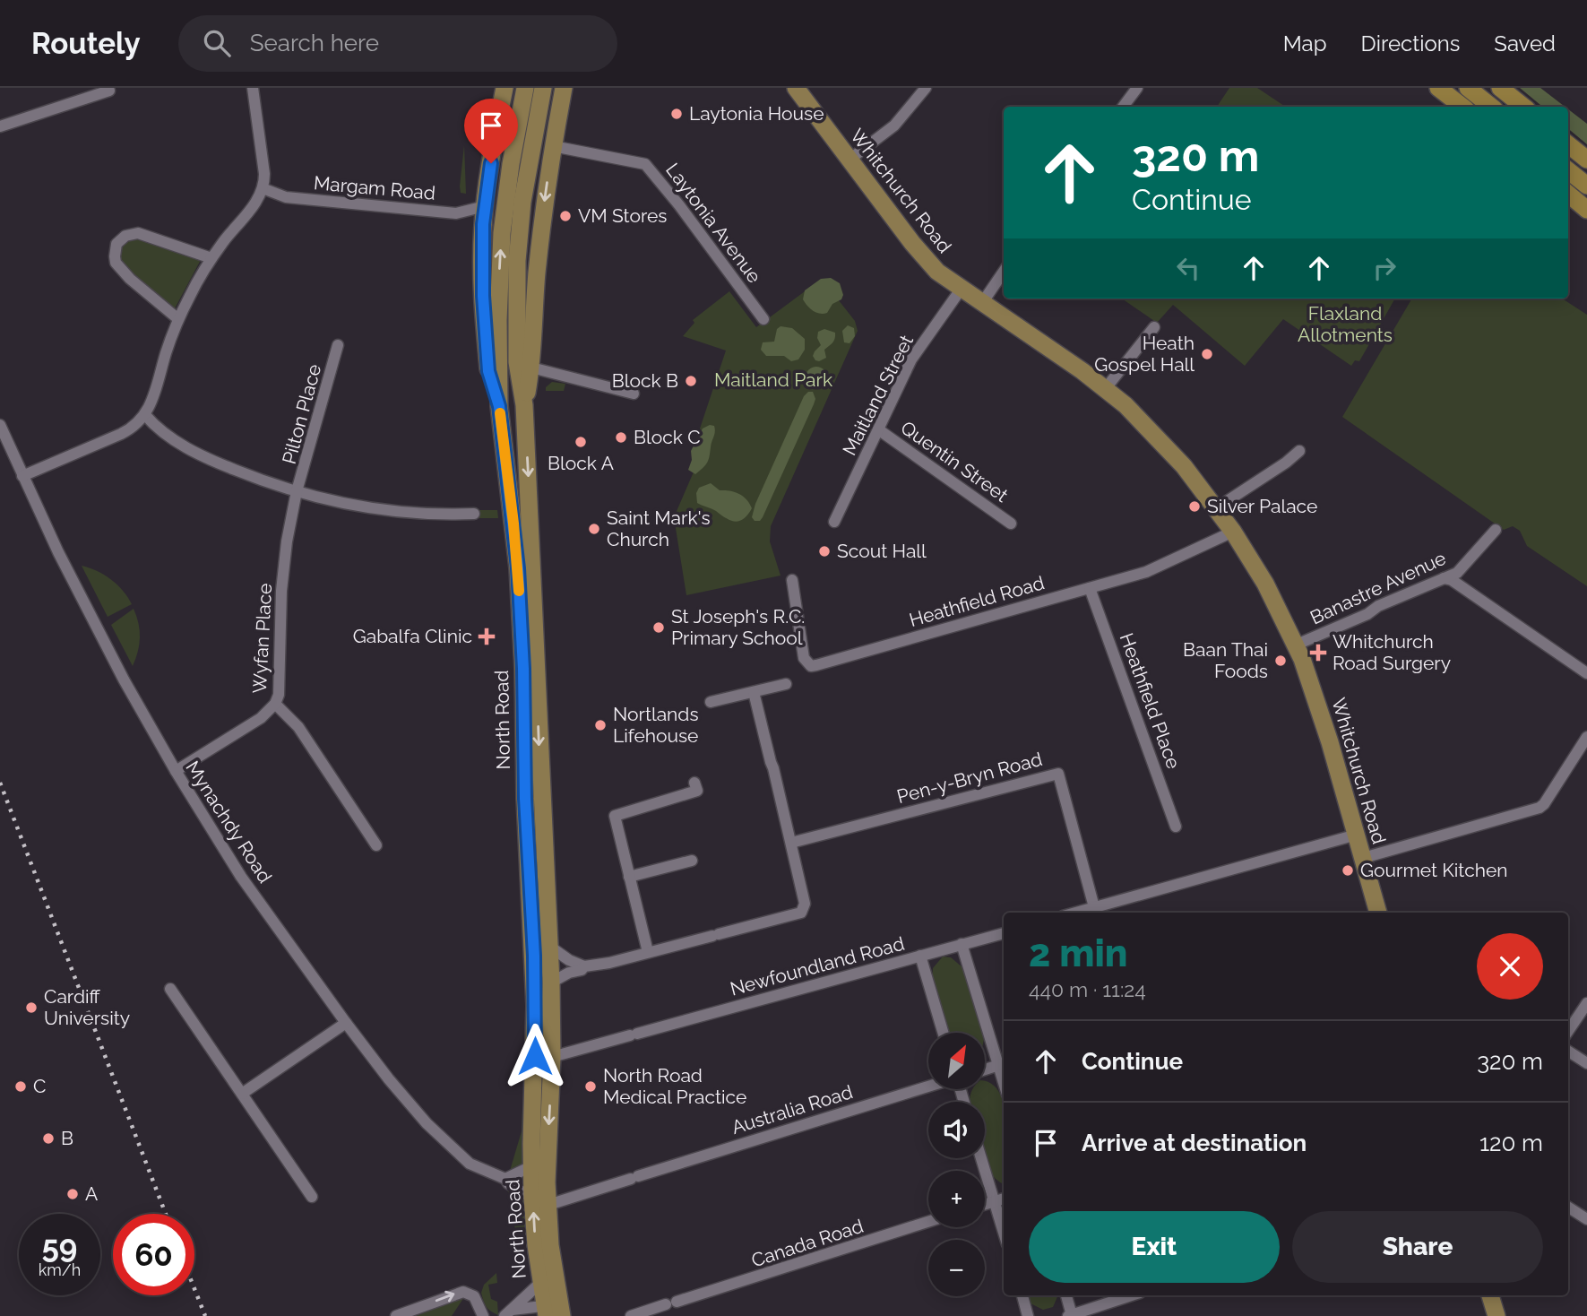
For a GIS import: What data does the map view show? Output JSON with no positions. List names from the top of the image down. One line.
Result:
{"streets":{"main road":["Whitchurch Road","North Road"],"street":["Margam Road","Laytonia Avenue","Maitland Street","Pilton Place","Quentin Street","Banastre Avenue","Heathfield Road","Wyfan Place","Heathfield Place","Pen-y-Bryn Road","Mynachdy Road","Newfoundland Road","Australia Road","Canada Road"]},"crossings":[["Whitchurch Road","Maitland Street"],["Whitchurch Road","Banastre Avenue"],["Whitchurch Road","Heathfield Road"],["Maitland Street","Quentin Street"],["Pilton Place","Wyfan Place"],["Heathfield Road","Heathfield Place"],["Wyfan Place","Mynachdy Road"],["North Road","Mynachdy Road"],["North Road","Newfoundland Road"],["North Road","Australia Road"],["Mynachdy Road","Australia Road"]],"parks":["Flaxland Allotments","Maitland Park"],"places":{"other":["Laytonia House","VM Stores","Heath Gospel Hall","Block B","Block C","Block A","Silver Palace","Saint Mark's Church","Scout Hall","St Joseph's R.C. Primary School","Baan Thai Foods","Nortlands Lifehouse","Gourmet Kitchen","Cardiff University","C","North Road Medical Practice","B","A"],"health":["Gabalfa Clinic","Whitchurch Road Surgery"]},"north":"top right","page":{"header":"Routely","search":"Search here","nav":["Map","Directions","Saved"],"turn":["320 m","Continue"],"heading":["2 min","440 m · 11:24"],"list":[{"name":"Continue","value":"320 m"},{"name":"Arrive at destination","value":"120 m"}],"map_buttons":["+","−"],"buttons":["Exit","Share"],"speed":"59 km/h","limit":"60"}}
